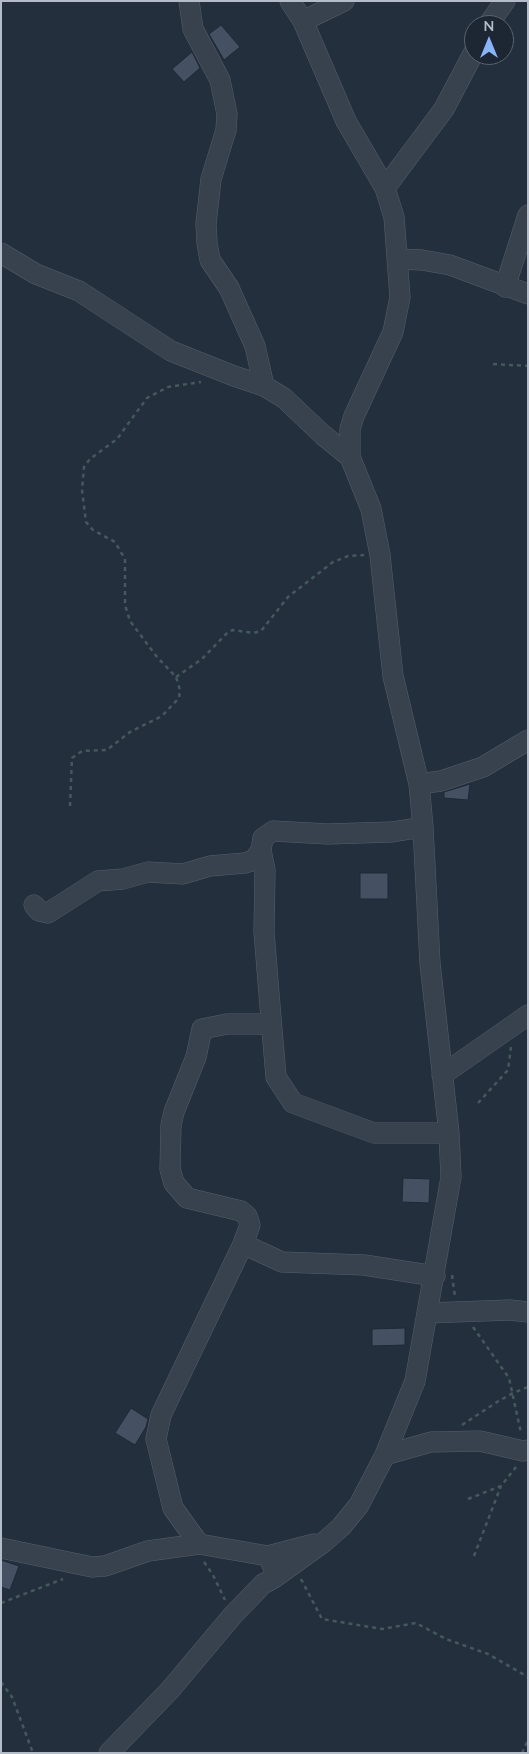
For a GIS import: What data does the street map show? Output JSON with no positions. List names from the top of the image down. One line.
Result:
{"north":"top"}
